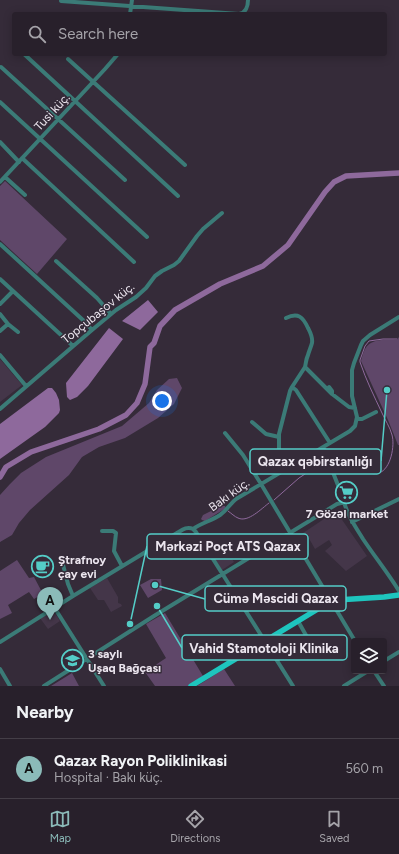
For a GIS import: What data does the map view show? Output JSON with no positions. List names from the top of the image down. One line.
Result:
{"streets":{"street":["Tusi küç.","Topçubaşov küç.","Bakı küç."]},"places":{"other":["Qazax qəbirstanlığı","Cümə Məscidi Qazax","Vahid Stamotoloji Klinika","Mərkəzi Poçt ATS Qazax"],"supermarket":["7 Gözəl market"],"cafe":["Ştrafnoy çay evi"],"school or university":["3 saylı Uşaq Bağçası"]},"page":{"search":"Search here","pins":"A","heading":"Nearby","list":[{"mark":"A","name":"Qazax Rayon Poliklinikasi","note":"Hospital · Bakı küç.","value":"560 m"}],"nav":["Map","Directions","Saved"]}}
